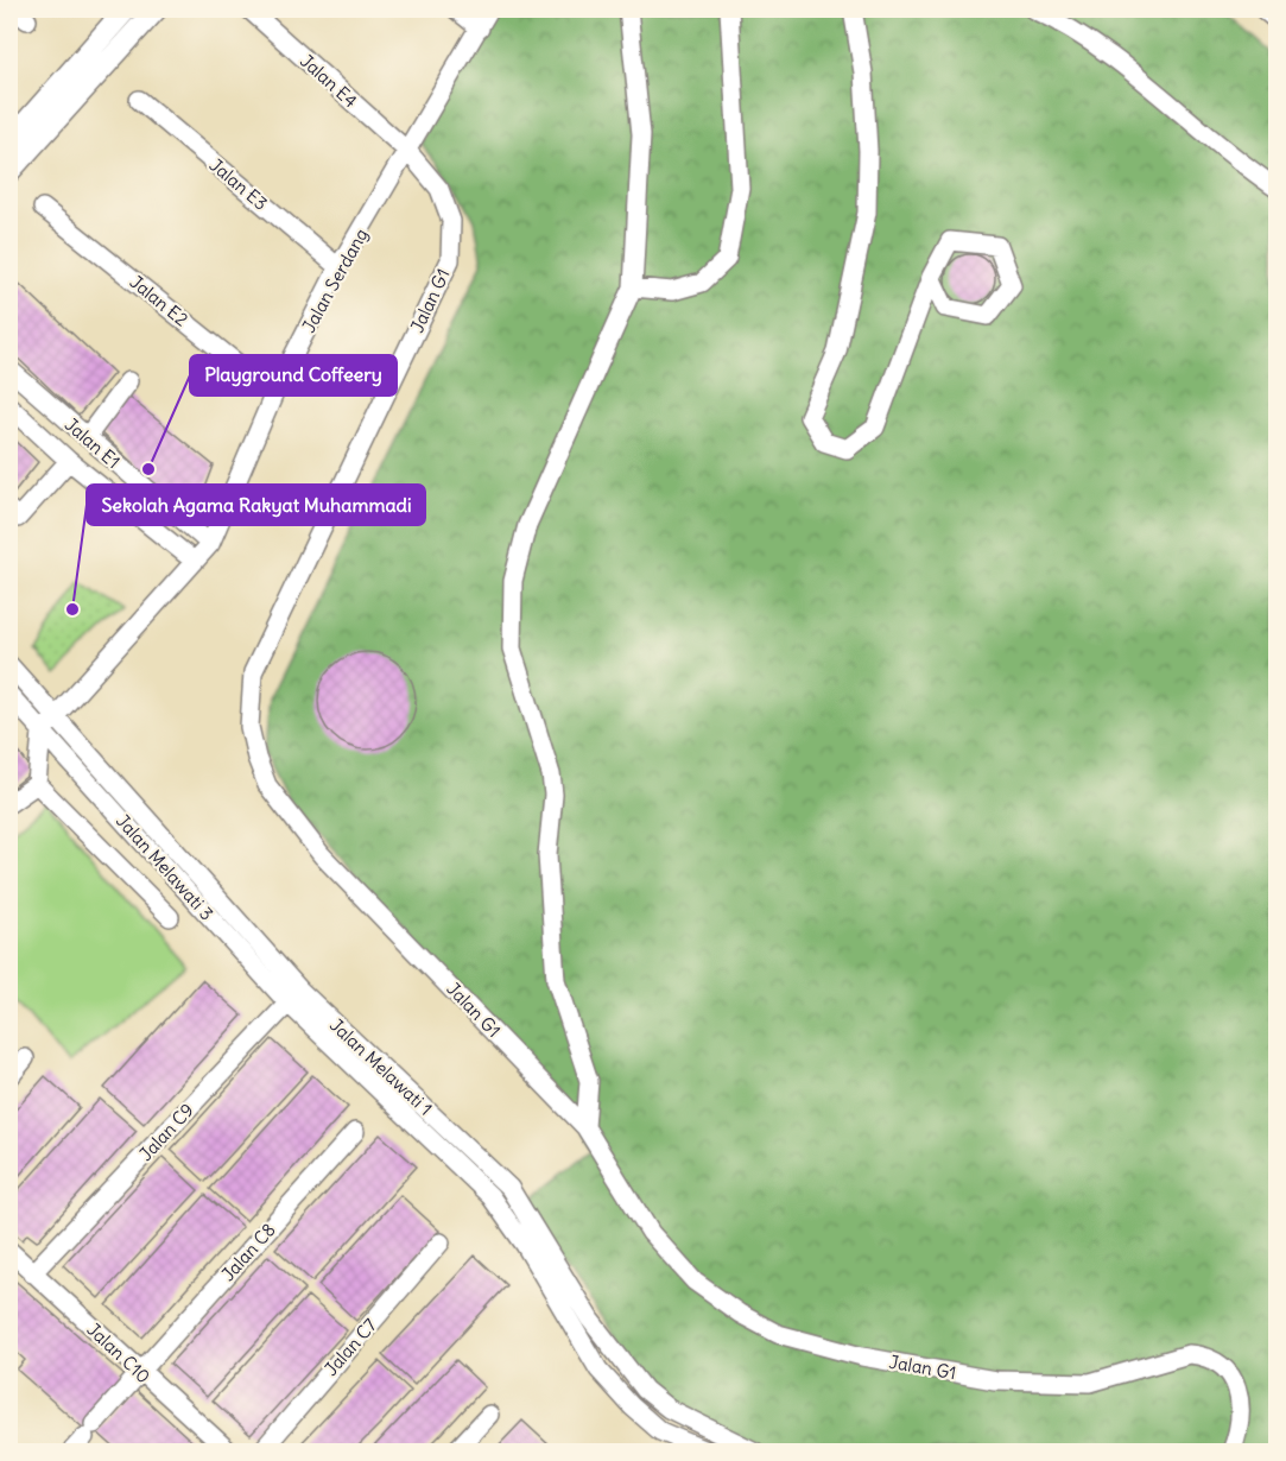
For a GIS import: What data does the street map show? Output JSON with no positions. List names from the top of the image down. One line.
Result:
{"streets":{"street":["Jalan E4","Jalan E3","Jalan Serdang","Jalan E2","Jalan G1","Jalan E1","Jalan Melawati 3","Jalan Melawati 1","Jalan C9","Jalan C8","Jalan C7","Jalan C10"]},"crossings":[["Jalan E4","Jalan Serdang"],["Jalan E4","Jalan G1"],["Jalan E3","Jalan Serdang"],["Jalan Serdang","Jalan E2"],["Jalan Serdang","Jalan G1"],["Jalan Serdang","Jalan E1"],["Jalan Serdang","Jalan Melawati 3"],["Jalan Melawati 3","Jalan Melawati 1"],["Jalan Melawati 3","Jalan C9"],["Jalan Melawati 1","Jalan C9"],["Jalan C9","Jalan C10"],["Jalan C8","Jalan C10"]],"places":["Playground Coffeery","Sekolah Agama Rakyat Muhammadi"]}
